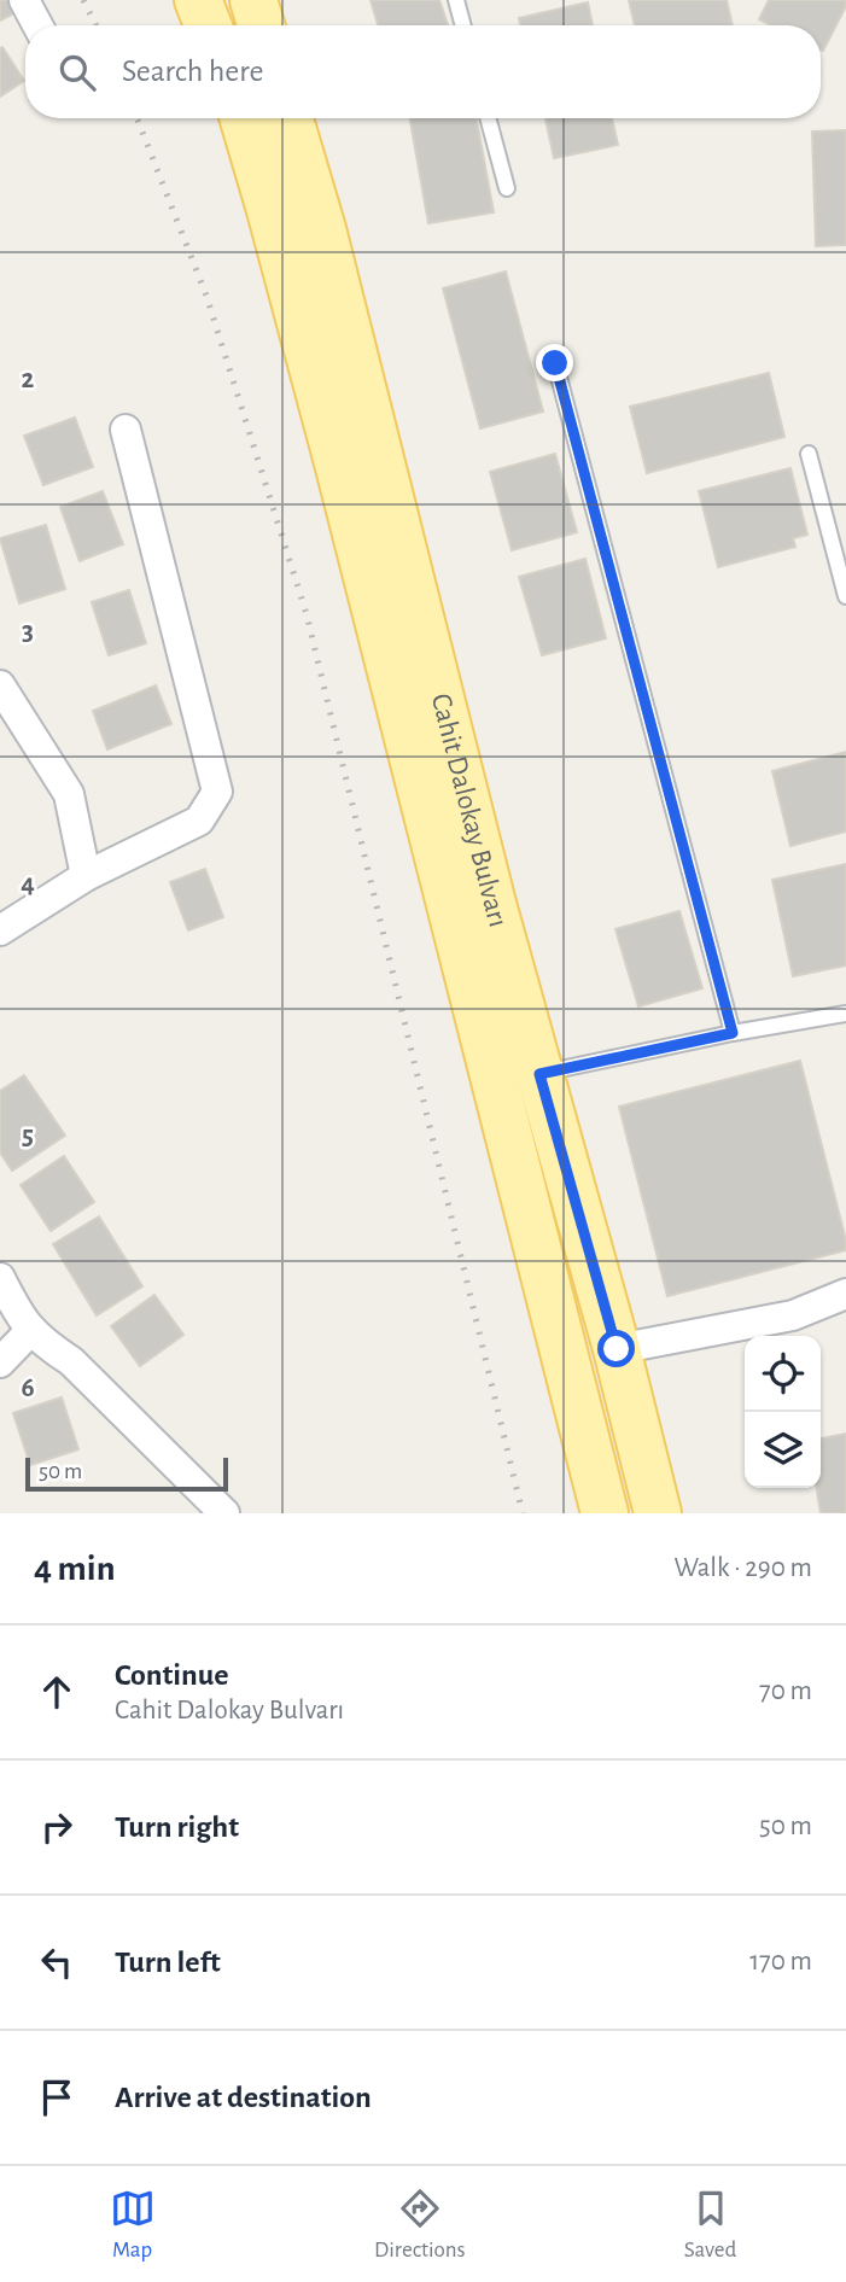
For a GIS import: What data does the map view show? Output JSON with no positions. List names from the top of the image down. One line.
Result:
{"streets":{"main road":["Cahit Dalokay Bulvarı"]},"scale_bar":"50 m","page":{"search":"Search here","scale":"50 m","heading":["4 min","Walk · 290 m"],"list":[["Continue","Cahit Dalokay Bulvarı","70 m"],["Turn right","50 m"],["Turn left","170 m"],"Arrive at destination"],"nav":["Map","Directions","Saved"]},"grid":{"rows":["2","3","4","5","6"]}}
